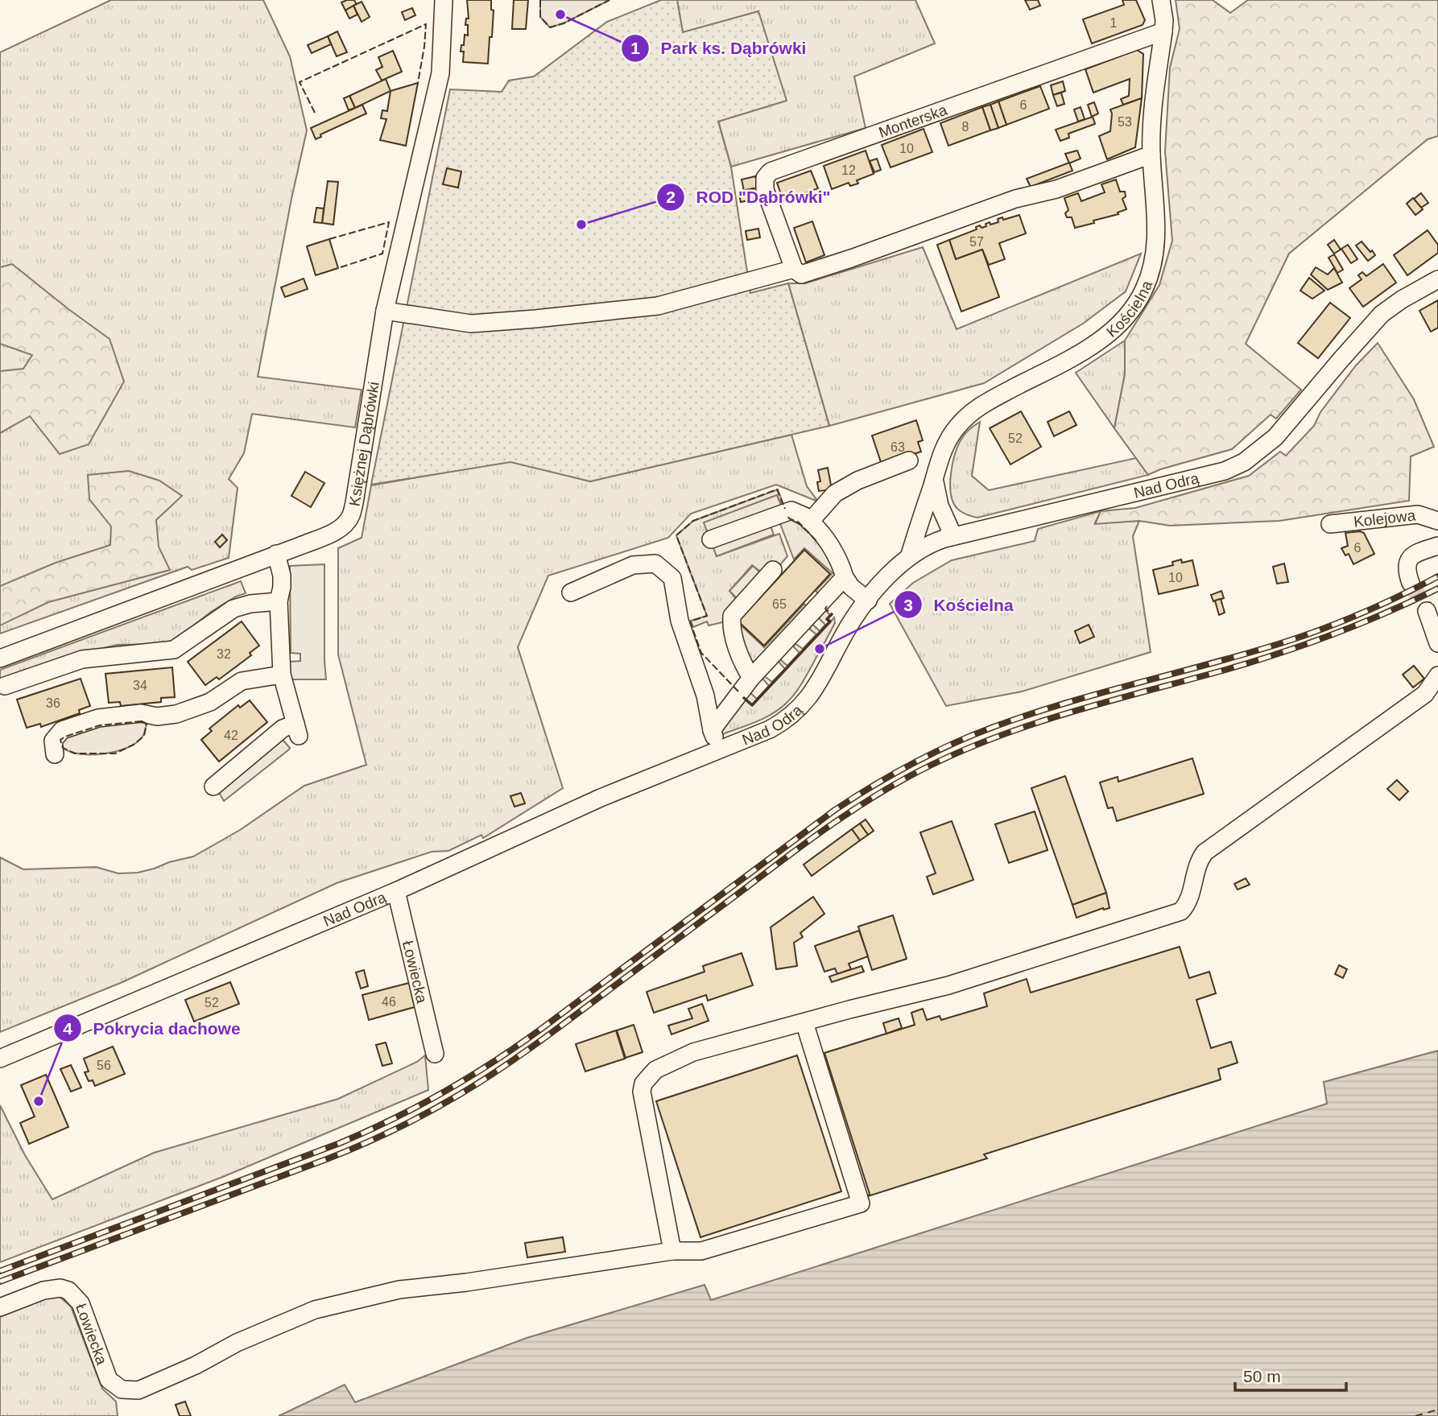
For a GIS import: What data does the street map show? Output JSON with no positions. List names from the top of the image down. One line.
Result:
{"streets":{"street":["Monterska","Kościelna","Księżnej Dąbrówki","Nad Odrą","Kolejowa","Łowiecka"]},"crossings":[["Monterska","Kościelna"],["Kościelna","Nad Odrą"],["Nad Odrą","Łowiecka"]],"places":["Park ks. Dąbrówki","ROD \"Dąbrówki\"","Kościelna","Pokrycia dachowe"],"house_numbers":["1","6","53","8","10","12","57","52","63","6","10","65","32","34","36","42","46","52","56"],"scale_bar":"50 m"}
